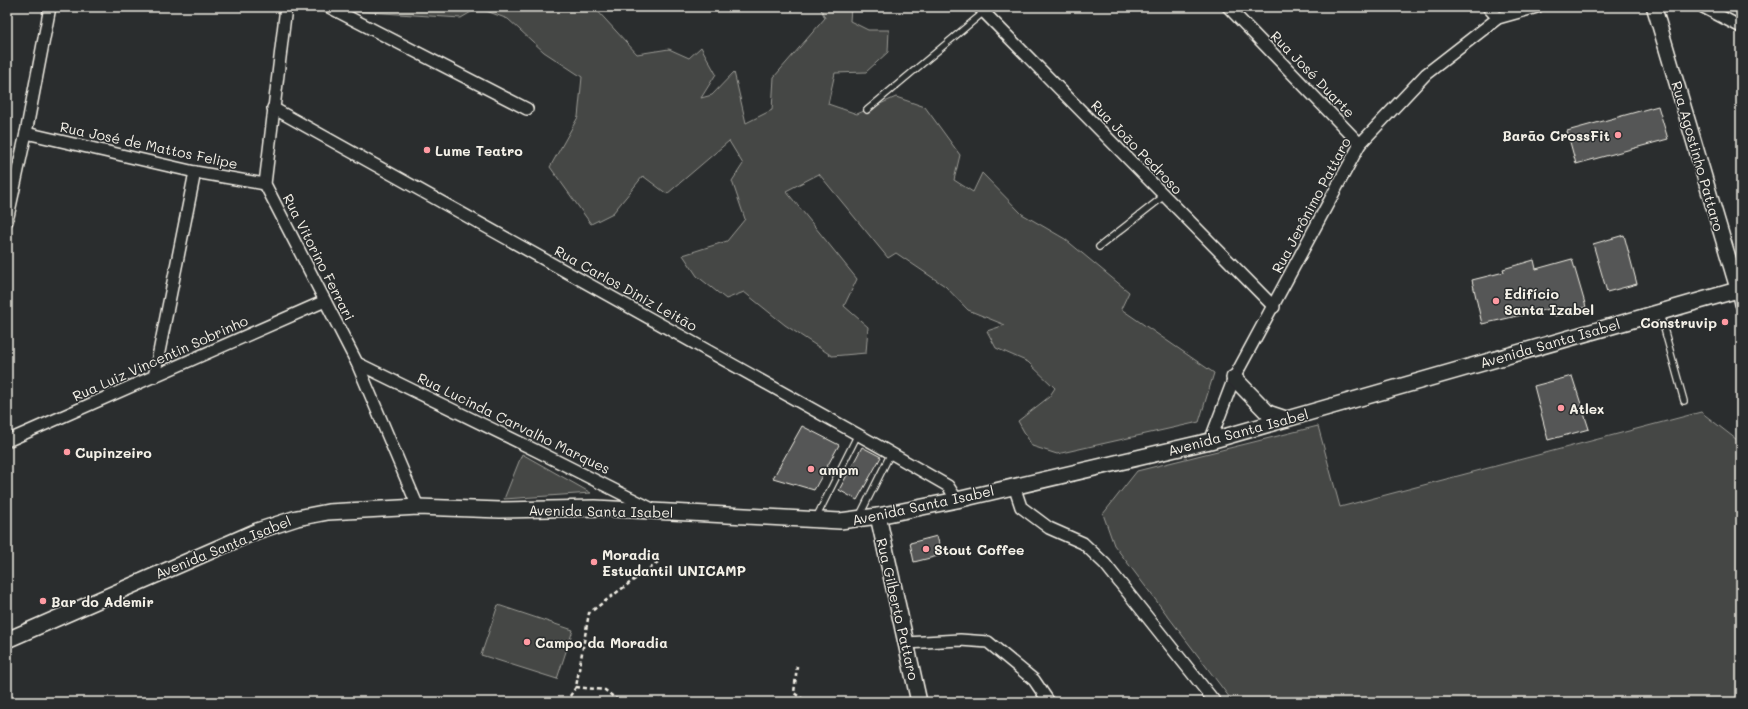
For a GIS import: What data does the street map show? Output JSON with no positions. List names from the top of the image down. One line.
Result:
{"streets":{"main road":["Avenida Santa Isabel","Rua Gilberto Pattaro"],"street":["Rua José Duarte","Rua José de Mattos Felipe","Rua João Pedroso","Rua Agostinho Pattaro","Rua Jerônimo Pattaro","Rua Vitorino Ferrari","Rua Carlos Diniz Leitão","Rua Luiz Vincentin Sobrinho","Rua Lucinda Carvalho Marques"]},"crossings":[["Rua José Duarte","Rua Jerônimo Pattaro"],["Rua José de Mattos Felipe","Rua Vitorino Ferrari"],["Rua João Pedroso","Rua Jerônimo Pattaro"],["Rua Agostinho Pattaro","Avenida Santa Isabel"],["Rua Jerônimo Pattaro","Avenida Santa Isabel"],["Rua Vitorino Ferrari","Rua Carlos Diniz Leitão"],["Rua Vitorino Ferrari","Avenida Santa Isabel"],["Rua Vitorino Ferrari","Rua Luiz Vincentin Sobrinho"],["Rua Vitorino Ferrari","Rua Lucinda Carvalho Marques"],["Rua Carlos Diniz Leitão","Avenida Santa Isabel"],["Avenida Santa Isabel","Rua Lucinda Carvalho Marques"],["Avenida Santa Isabel","Rua Gilberto Pattaro"]],"places":["Barão CrossFit","Lume Teatro","Edifício Santa Izabel","Construvip","Atlex","Cupinzeiro","ampm","Stout Coffee","Moradia Estudantil UNICAMP","Bar do Ademir","Campo da Moradia"]}
